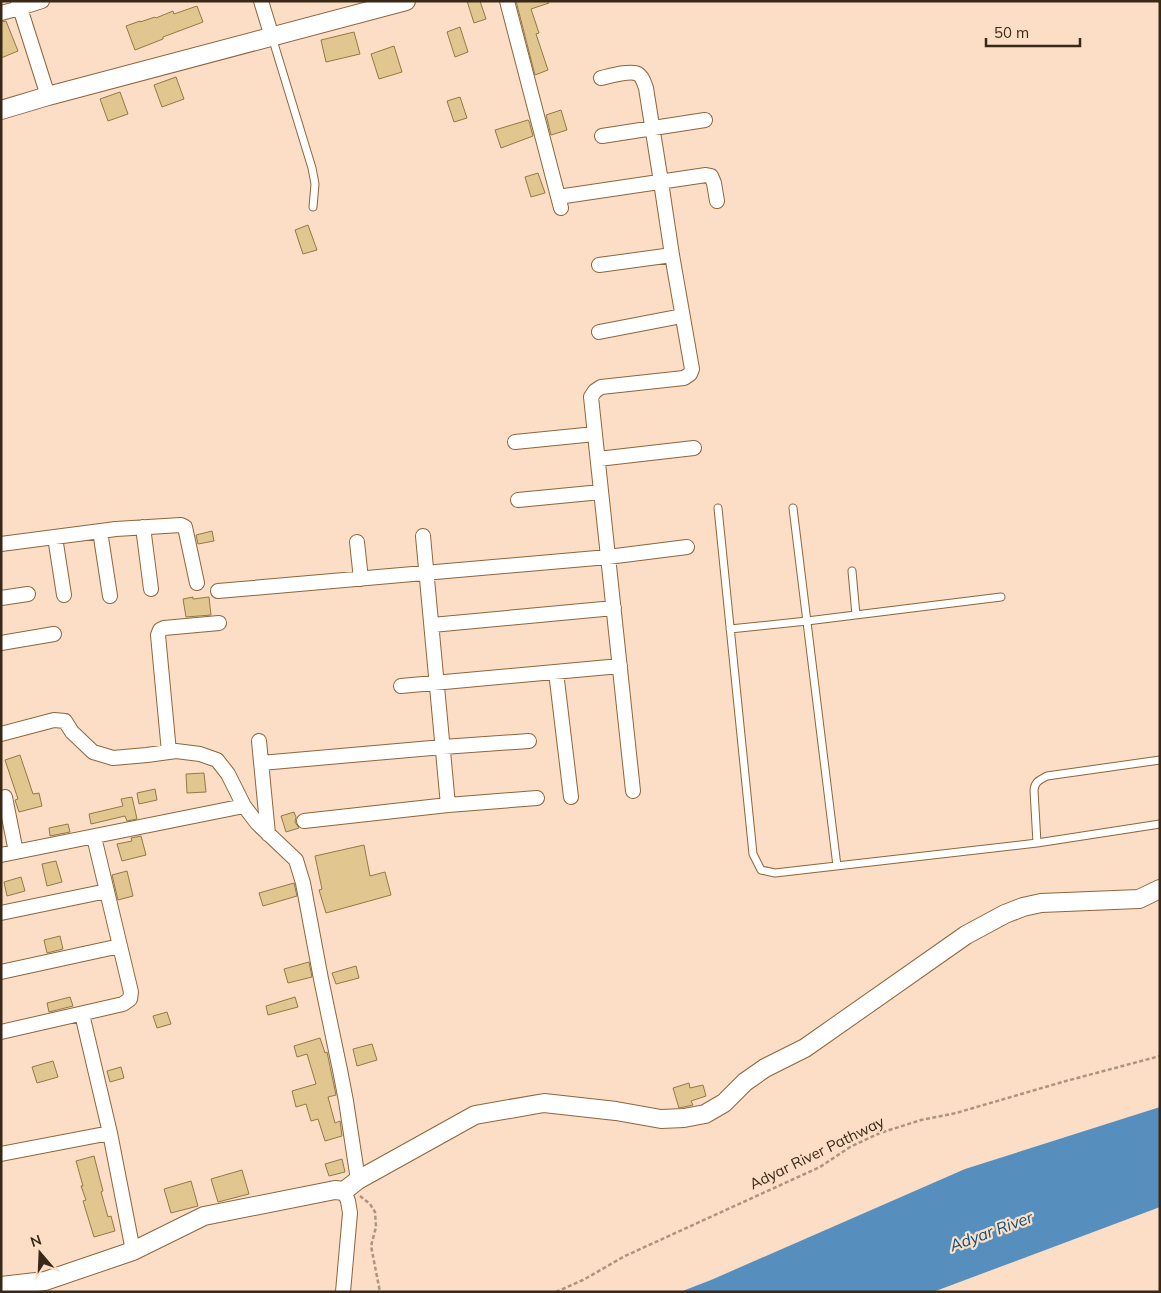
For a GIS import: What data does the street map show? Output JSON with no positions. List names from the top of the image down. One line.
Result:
{"streets":{"path":["Adyar River Pathway"]},"water":["Adyar River"],"scale_bar":"50 m","north":"top"}
